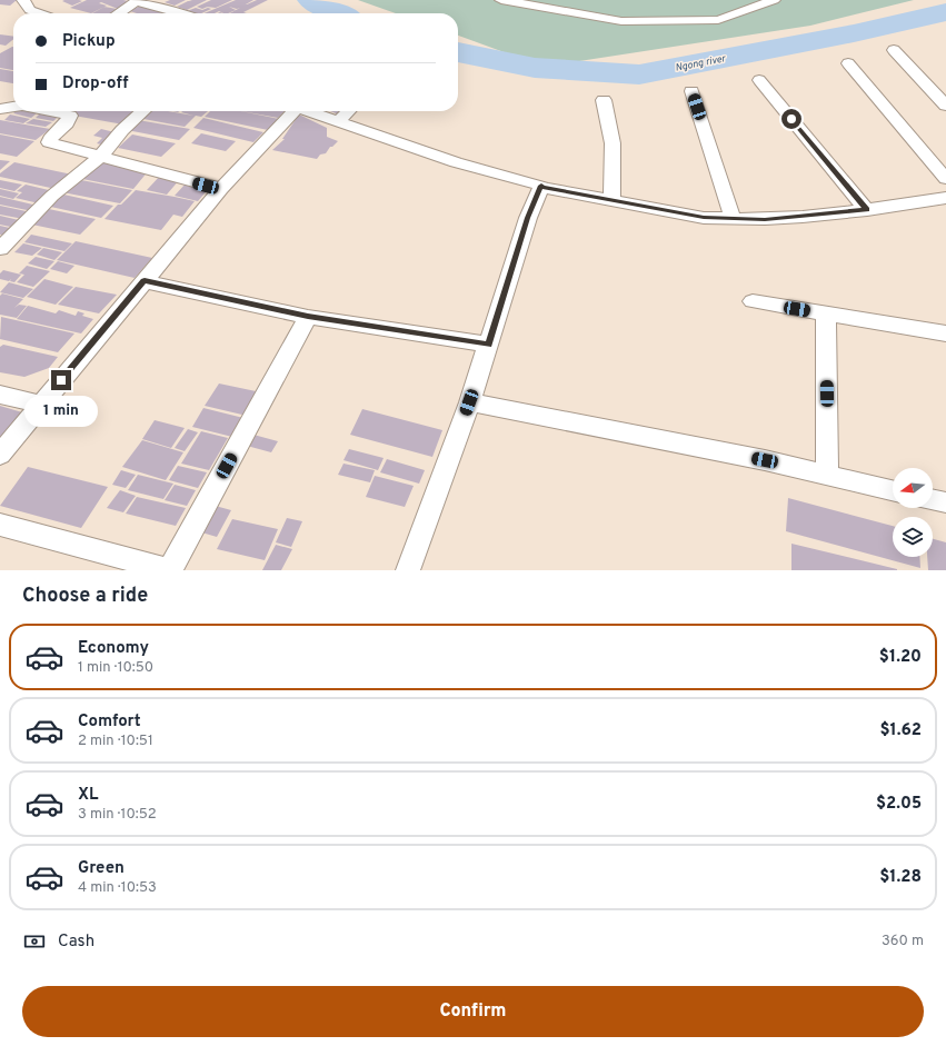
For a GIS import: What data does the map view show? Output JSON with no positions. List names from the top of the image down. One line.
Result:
{"water":["Ngong river"],"north":"left","page":{"banner":["Pickup","Drop-off"],"bubble":"1 min","heading":"Choose a ride","list":[{"name":"Economy","note":"1 min · 10:50","value":"$1.20"},{"name":"Comfort","note":"2 min · 10:51","value":"$1.62"},{"name":"XL","note":"3 min · 10:52","value":"$2.05"},{"name":"Green","note":"4 min · 10:53","value":"$1.28"}],"pay":["Cash","360 m"],"buttons":"Confirm"}}
